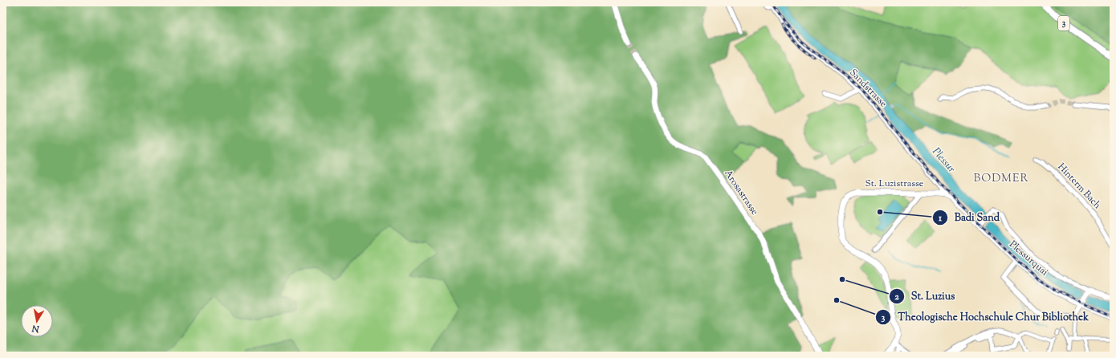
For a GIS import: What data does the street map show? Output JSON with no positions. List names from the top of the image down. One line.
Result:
{"streets":{"main road":["3","St. Luzistrasse","Arosastrasse","Plessurquai"],"street":["Sandstrasse","Hinterm Bach"]},"crossings":[["Sandstrasse","St. Luzistrasse"],["Sandstrasse","Plessurquai"],["St. Luzistrasse","Plessurquai"]],"districts":["BODMER"],"water":["Plessur"],"places":["Badi Sand","St. Luzius","Theologische Hochschule Chur Bibliothek"],"north":"bottom"}
